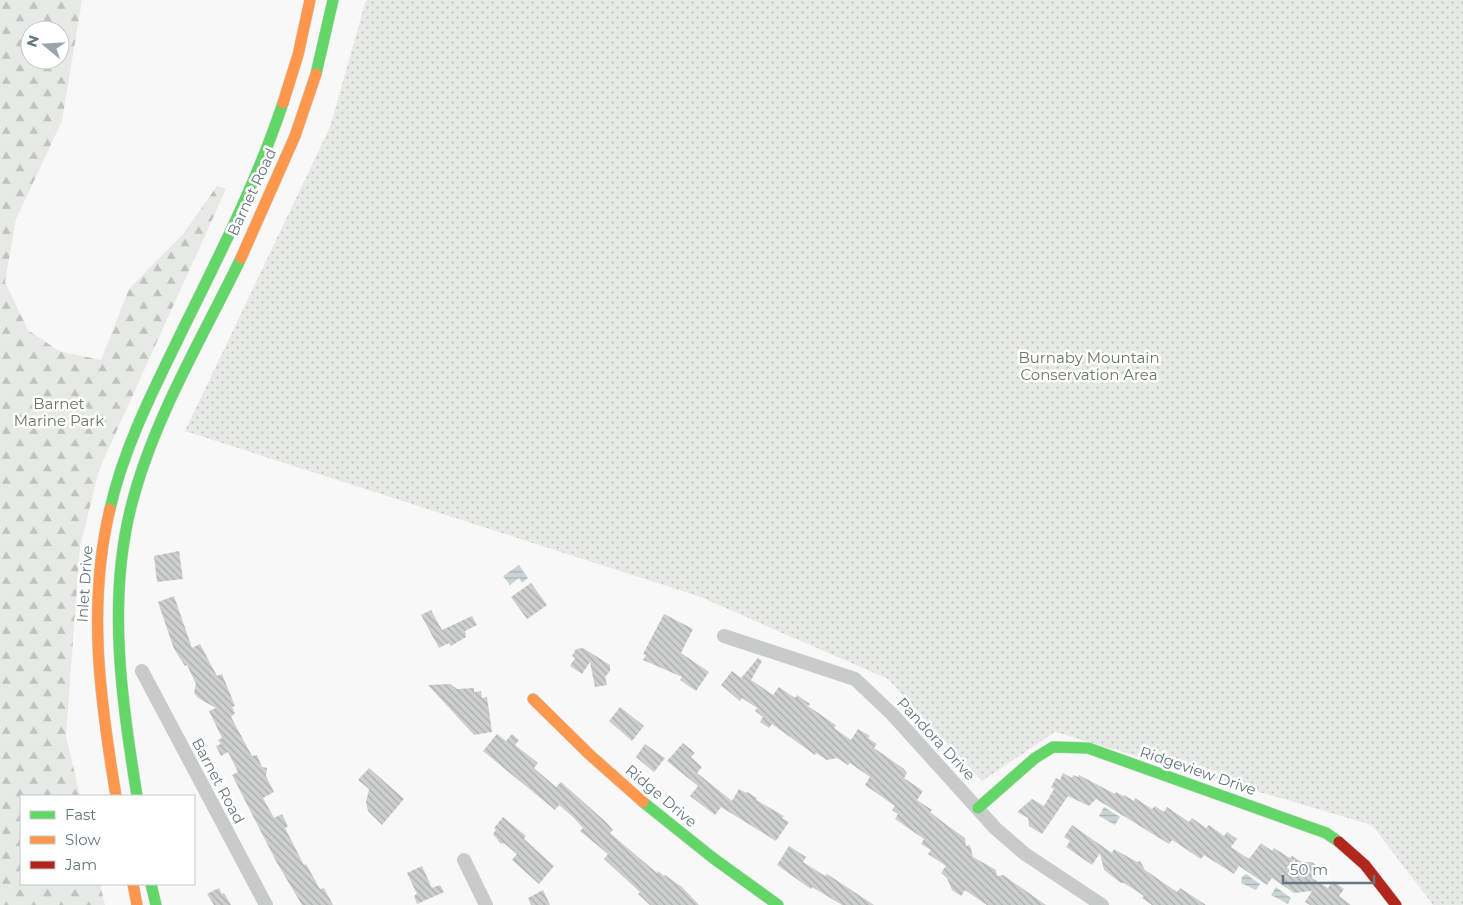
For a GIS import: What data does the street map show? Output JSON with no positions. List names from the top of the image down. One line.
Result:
{"streets":{"main road":["Barnet Road","Inlet Drive","Ridgeview Drive","Ridge Drive"],"street":["Pandora Drive"]},"crossings":[["Barnet Road","Inlet Drive"],["Pandora Drive","Ridgeview Drive"]],"parks":["Burnaby Mountain Conservation Area","Barnet Marine Park"],"legend":["Fast","Slow","Jam"],"scale_bar":"50 m","north":"left"}
